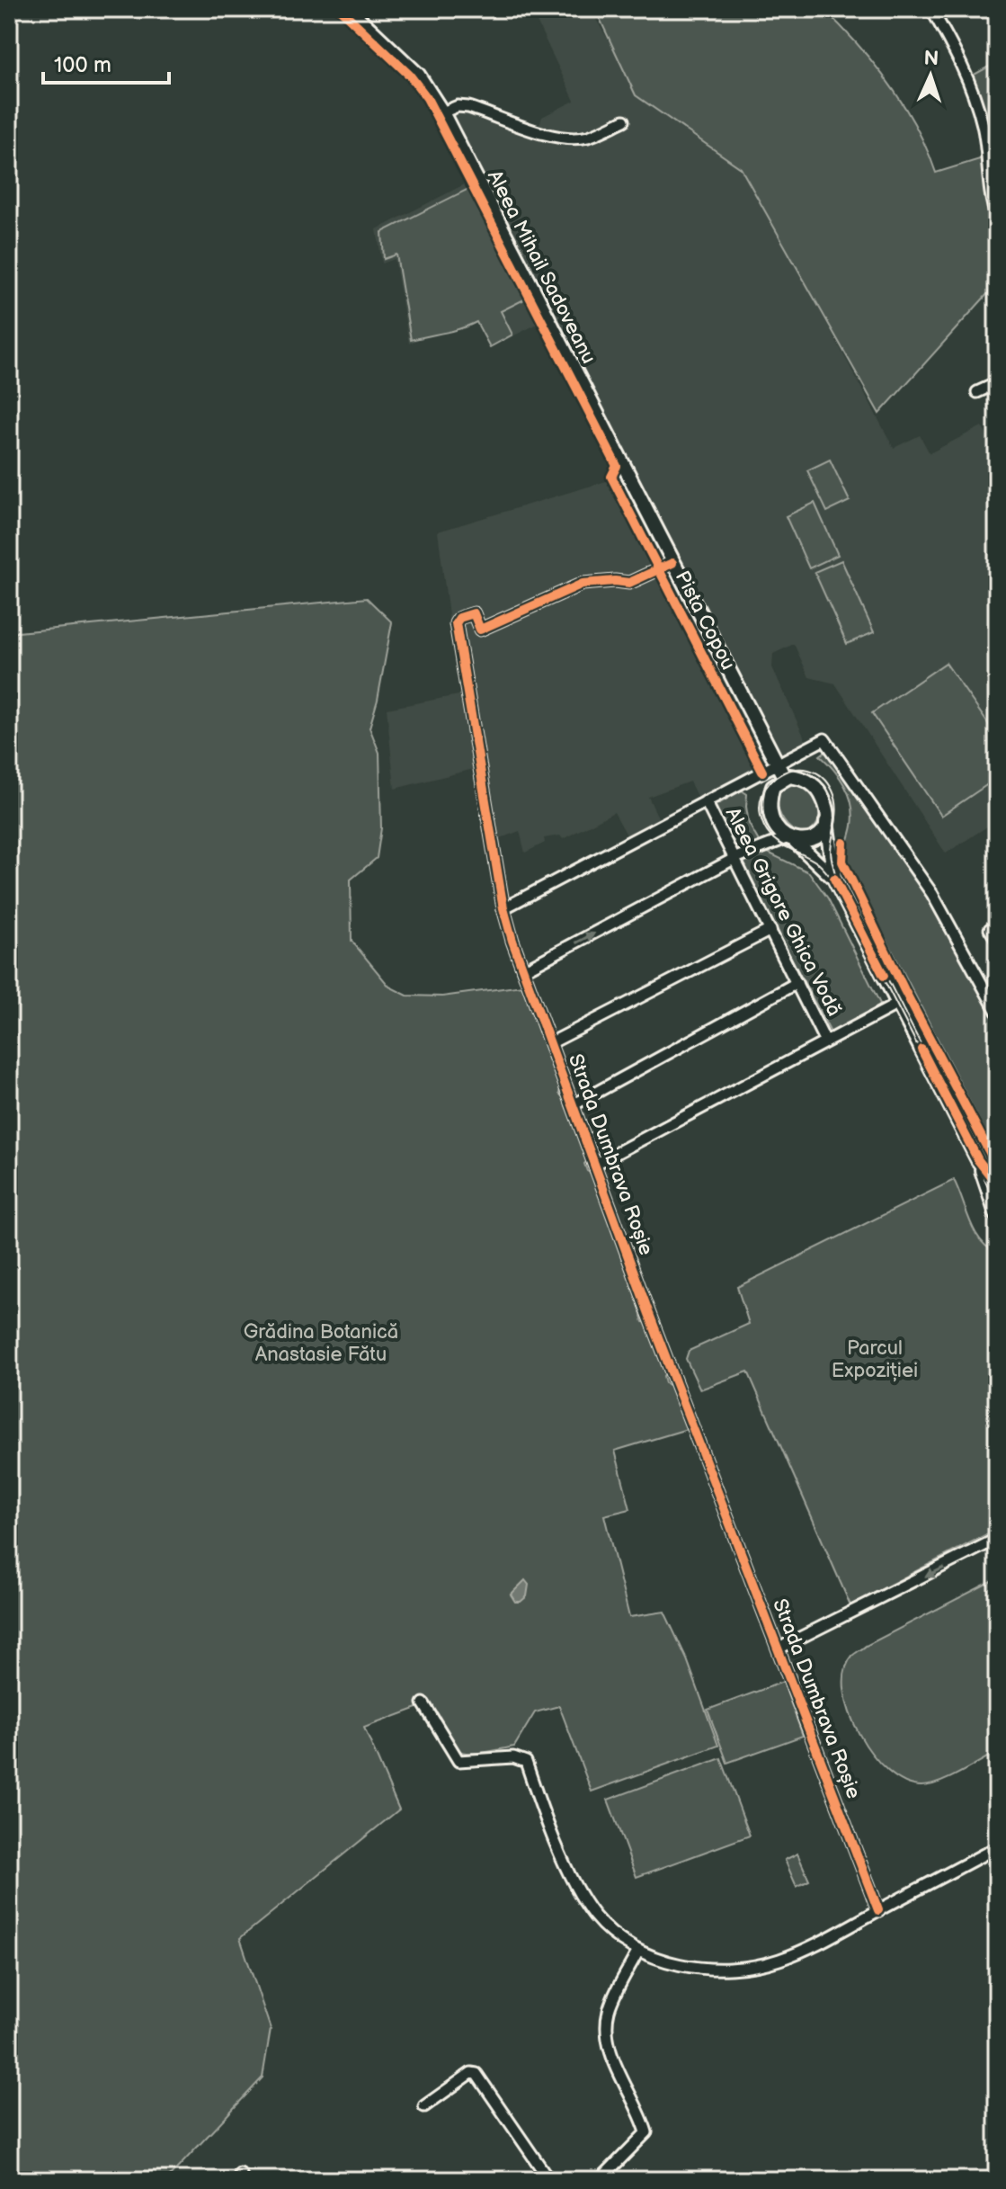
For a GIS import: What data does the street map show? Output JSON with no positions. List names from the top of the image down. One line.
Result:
{"streets":{"main road":["Aleea Mihail Sadoveanu"],"street":["Aleea Grigore Ghica Vodă","Strada Dumbrava Roșie"],"cycle path":["Pista Copou"]},"crossings":[["Aleea Mihail Sadoveanu","Strada Dumbrava Roșie"]],"parks":["Grădina Botanică Anastasie Fătu","Parcul Expoziției"],"scale_bar":"100 m","north":"top"}
